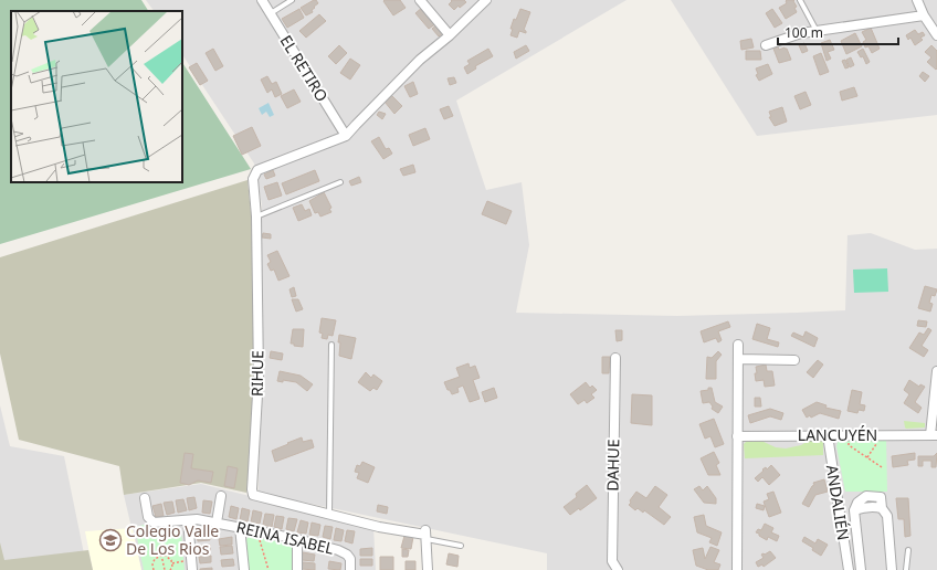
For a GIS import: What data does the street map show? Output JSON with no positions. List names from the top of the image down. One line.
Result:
{"streets":{"street":["EL RETIRO","RIHUE","LANCUYÉN","DAHUE","ANDALIÉN","REINA ISABEL"]},"crossings":[["EL RETIRO","RIHUE"],["LANCUYÉN","ANDALIÉN"]],"places":{"school or university":["Colegio Valle De Los Rios"]},"scale_bar":"100 m"}
